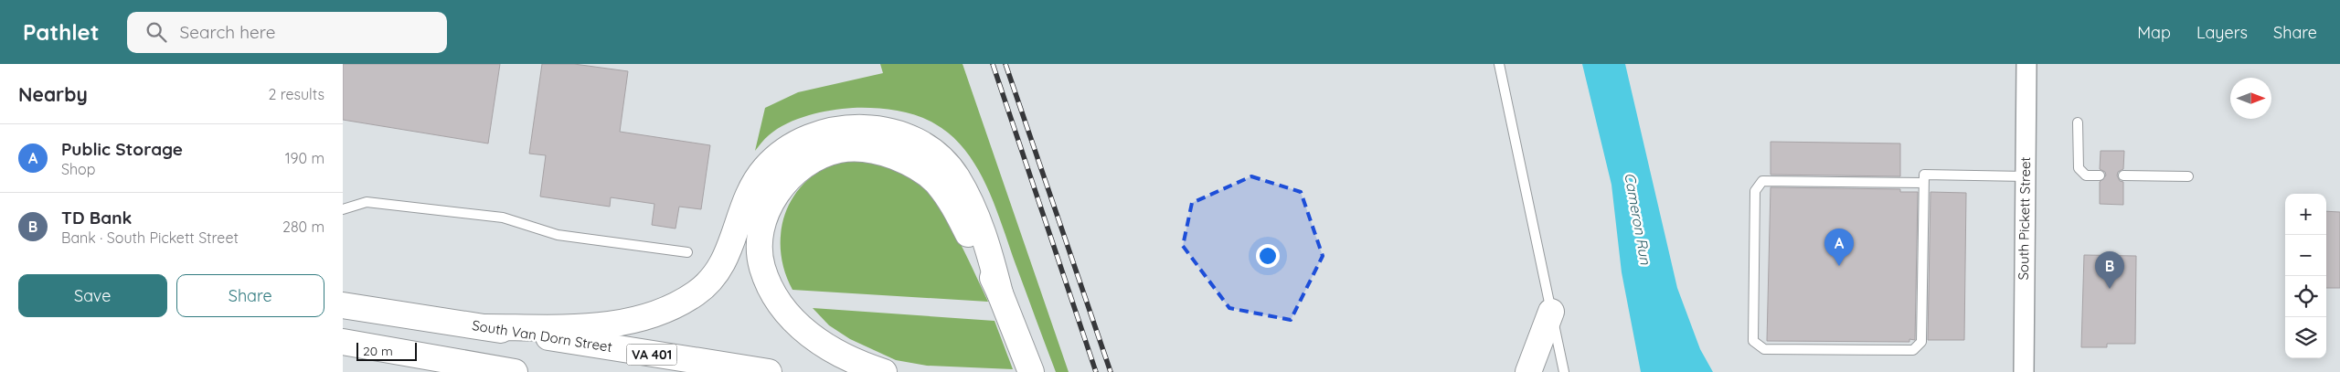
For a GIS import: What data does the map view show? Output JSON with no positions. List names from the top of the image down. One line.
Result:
{"streets":{"main road":["South Van Dorn Street","VA 401"],"street":["South Pickett Street"]},"water":["Cameron Run"],"scale_bar":"20 m","north":"right","page":{"header":"Pathlet","search":"Search here","nav":["Map","Layers","Share"],"heading":["Nearby","2 results"],"list":[{"mark":"A","name":"Public Storage","note":"Shop","value":"190 m"},{"mark":"B","name":"TD Bank","note":"Bank · South Pickett Street","value":"280 m"}],"map_buttons":["+","−"],"pins":["A","B"],"buttons":["Save","Share"],"scale":"20 m"}}
